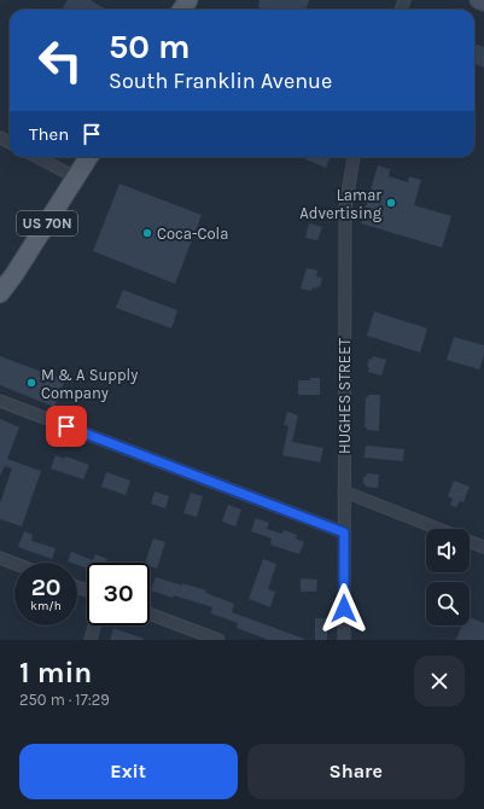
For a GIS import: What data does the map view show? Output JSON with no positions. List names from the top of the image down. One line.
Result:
{"streets":{"main road":["US 70N"],"street":["HUGHES STREET"]},"places":["Lamar Advertising","Coca-Cola","M & A Supply Company"],"page":{"turn":["50 m","South Franklin Avenue"],"then":"Then","speed":"20 km/h","limit":"30","heading":["1 min","250 m · 17:29"],"buttons":["Exit","Share"]}}
